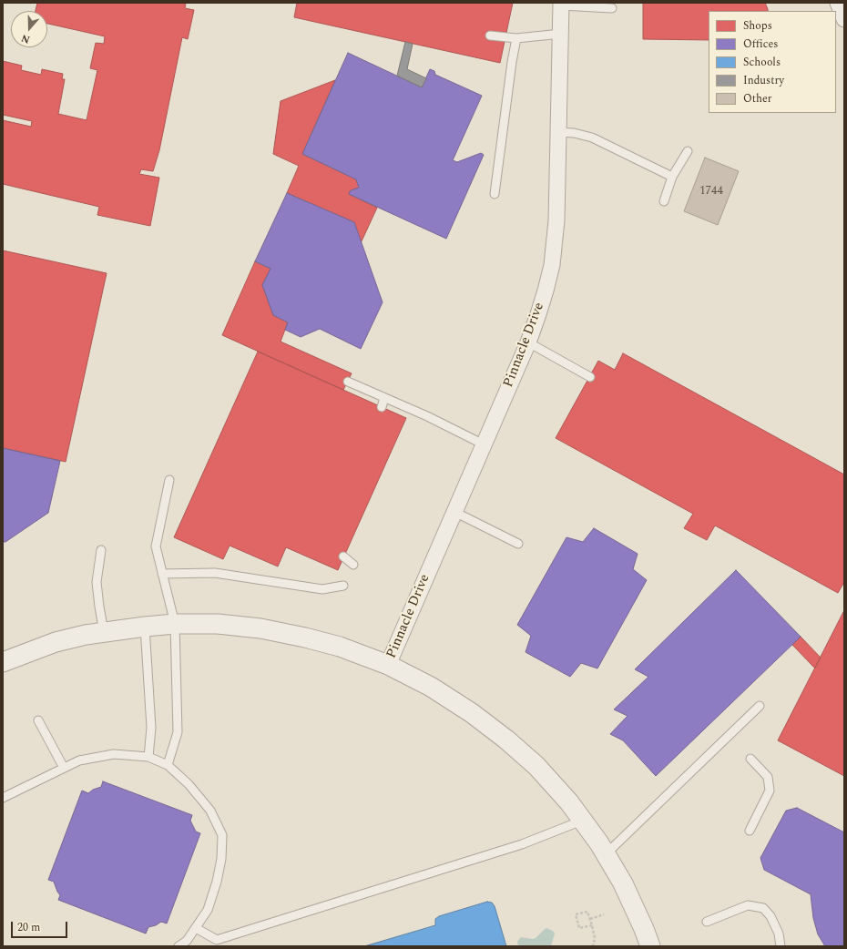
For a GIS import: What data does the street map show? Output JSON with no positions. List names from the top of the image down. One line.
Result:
{"streets":{"street":["Pinnacle Drive"]},"house_numbers":["1744"],"legend":["Shops","Offices","Schools","Industry","Other"],"scale_bar":"20 m","north":"bottom"}
